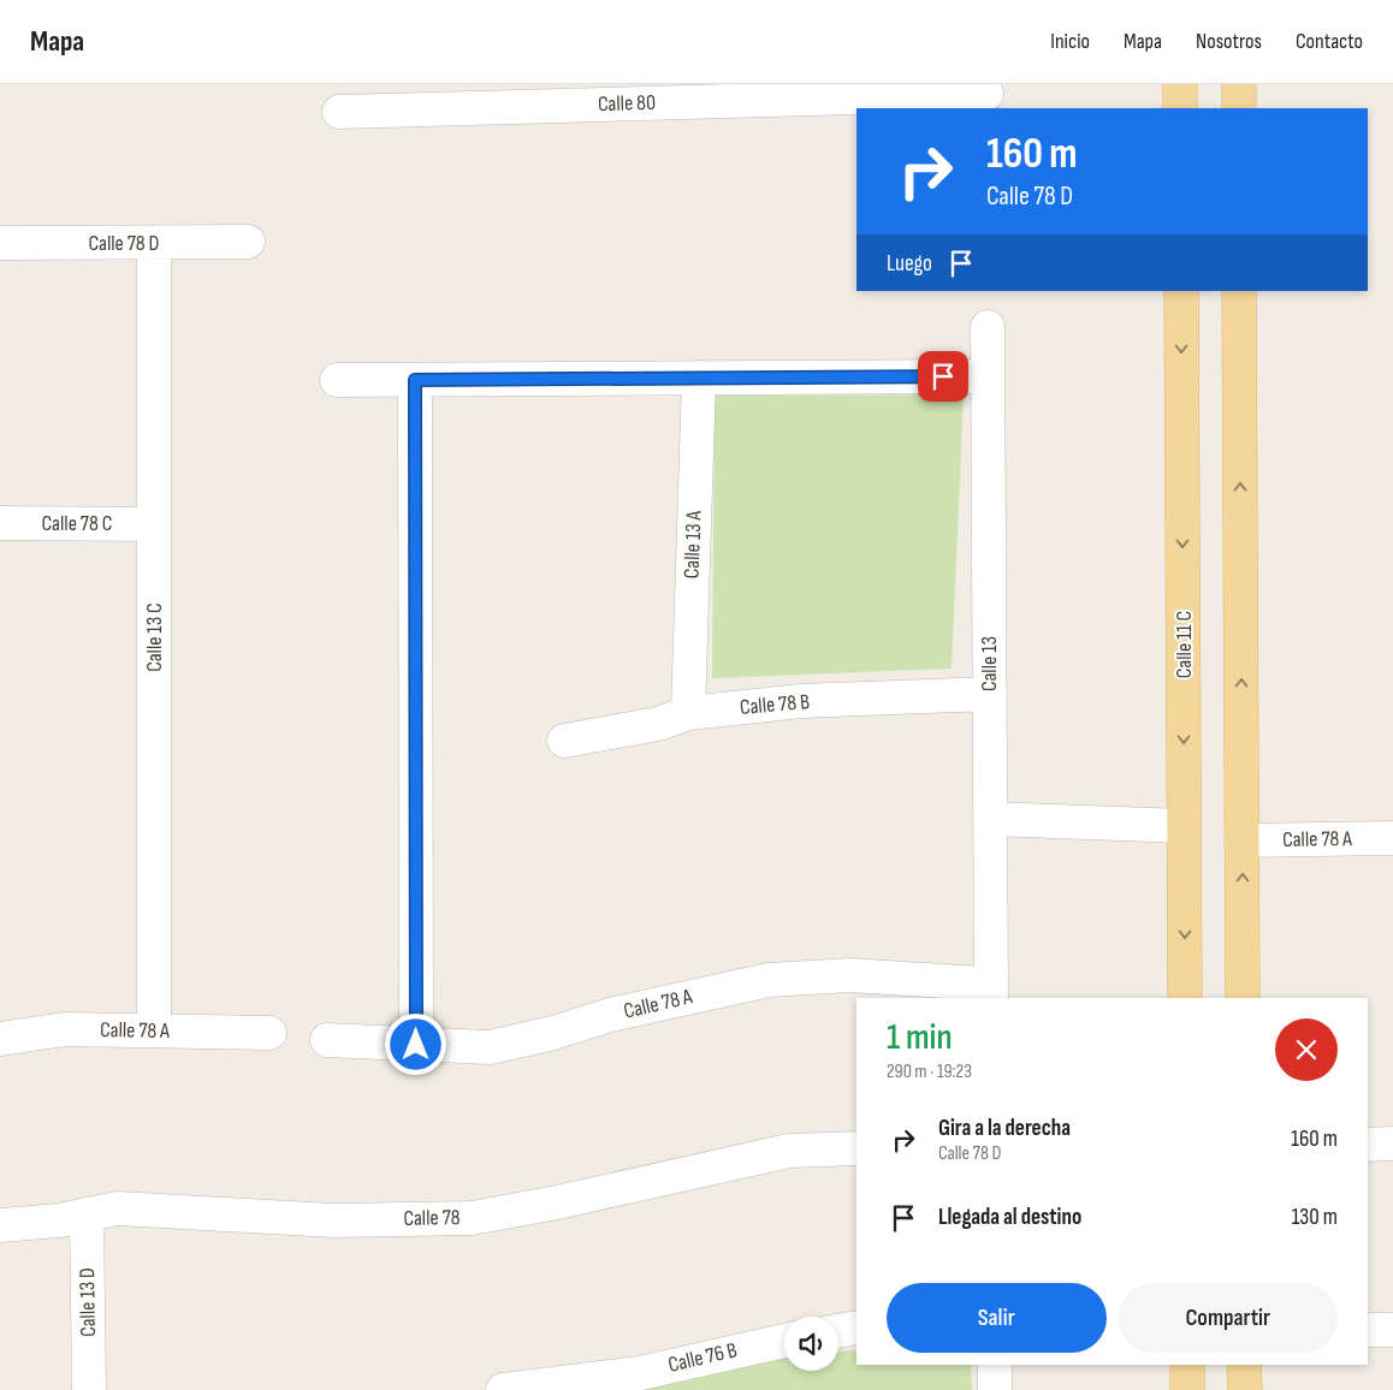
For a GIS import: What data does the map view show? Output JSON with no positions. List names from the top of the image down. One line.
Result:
{"streets":{"main road":["Calle 11 C"],"street":["Calle 80","Calle 78 D","Calle 78 C","Calle 13 A","Calle 13 C","Calle 13","Calle 78 B","Calle 78 A","Calle 78","Calle 13 D","Calle 76 B"]},"crossings":[["Calle 78 D","Calle 13 C"],["Calle 78 C","Calle 13 C"],["Calle 13 A","Calle 78 B"],["Calle 13 C","Calle 78 A"],["Calle 13","Calle 78 B"],["Calle 13","Calle 78 A"],["Calle 78","Calle 13 D"]],"page":{"header":"Mapa","nav":["Inicio","Mapa","Nosotros","Contacto"],"turn":["160 m","Calle 78 D"],"then":"Luego","heading":["1 min","290 m · 19:23"],"list":[{"name":"Gira a la derecha","note":"Calle 78 D","value":"160 m"},{"name":"Llegada al destino","value":"130 m"}],"buttons":["Salir","Compartir"]}}
